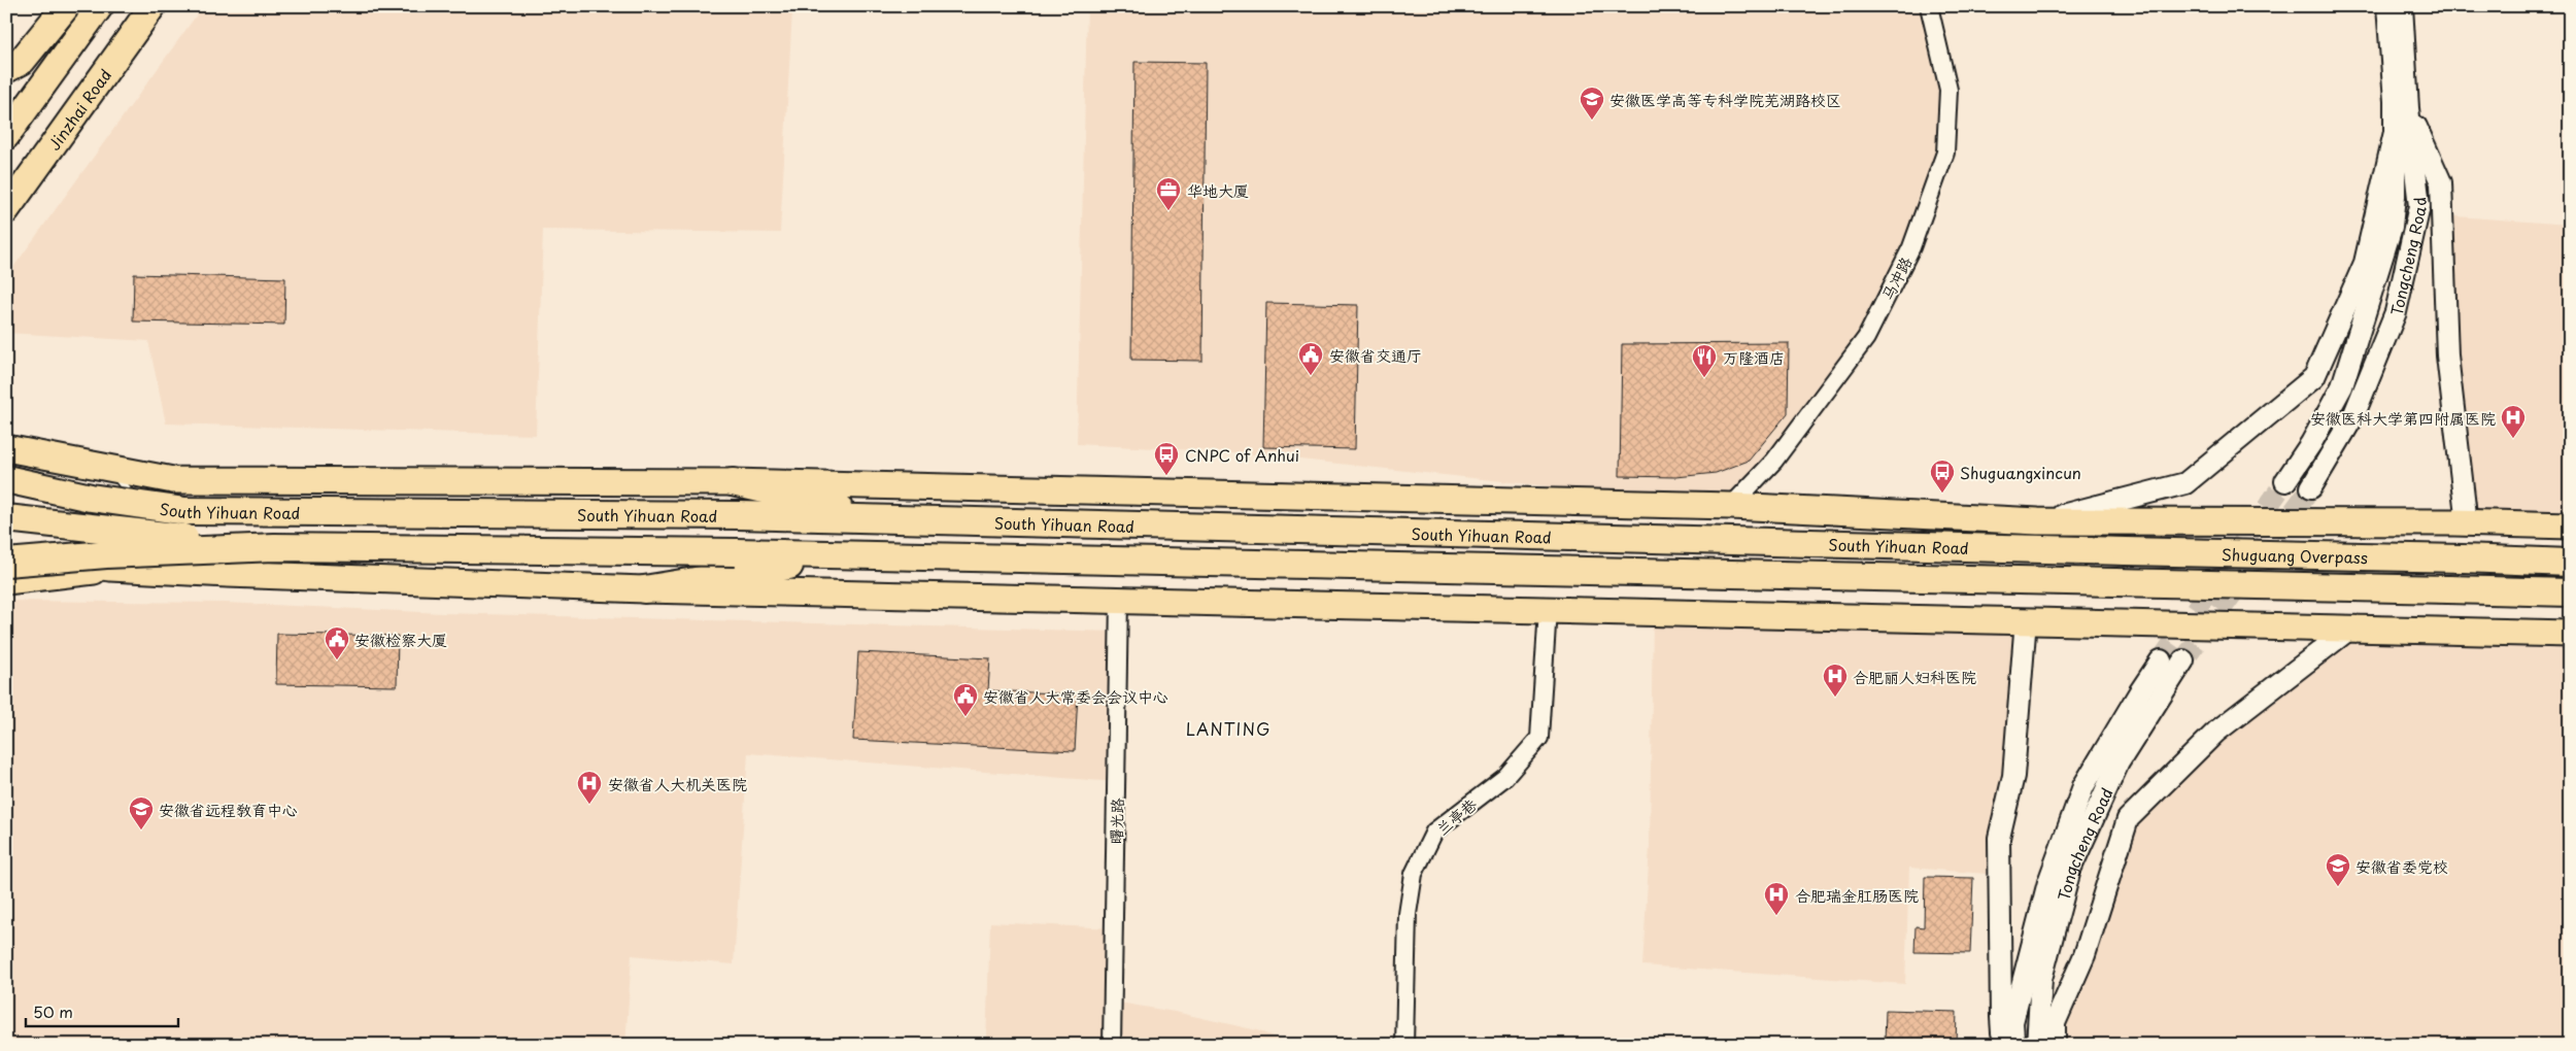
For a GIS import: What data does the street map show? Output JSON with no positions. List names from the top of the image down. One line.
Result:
{"streets":{"highway":["South Yihuan Road","Shuguang Overpass"],"main road":["Jinzhai Road"],"street":["Tongcheng Road","马冲路","兰亭巷","曙光路"]},"crossings":[["South Yihuan Road","Shuguang Overpass"]],"districts":["LANTING"],"places":{"school or university":["安徽医学高等专科学院芜湖路校区","安徽省远程教育中心","安徽省委党校"],"office":["华地大厦"],"public building":["安徽省交通厅","安徽检察大厦","安徽省人大常委会会议中心"],"restaurant":["万隆酒店"],"hospital":["安徽医科大学第四附属医院","合肥丽人妇科医院","安徽省人大机关医院","合肥瑞金肛肠医院"],"bus stop":["CNPC of Anhui","Shuguangxincun"]},"scale_bar":"50 m"}
